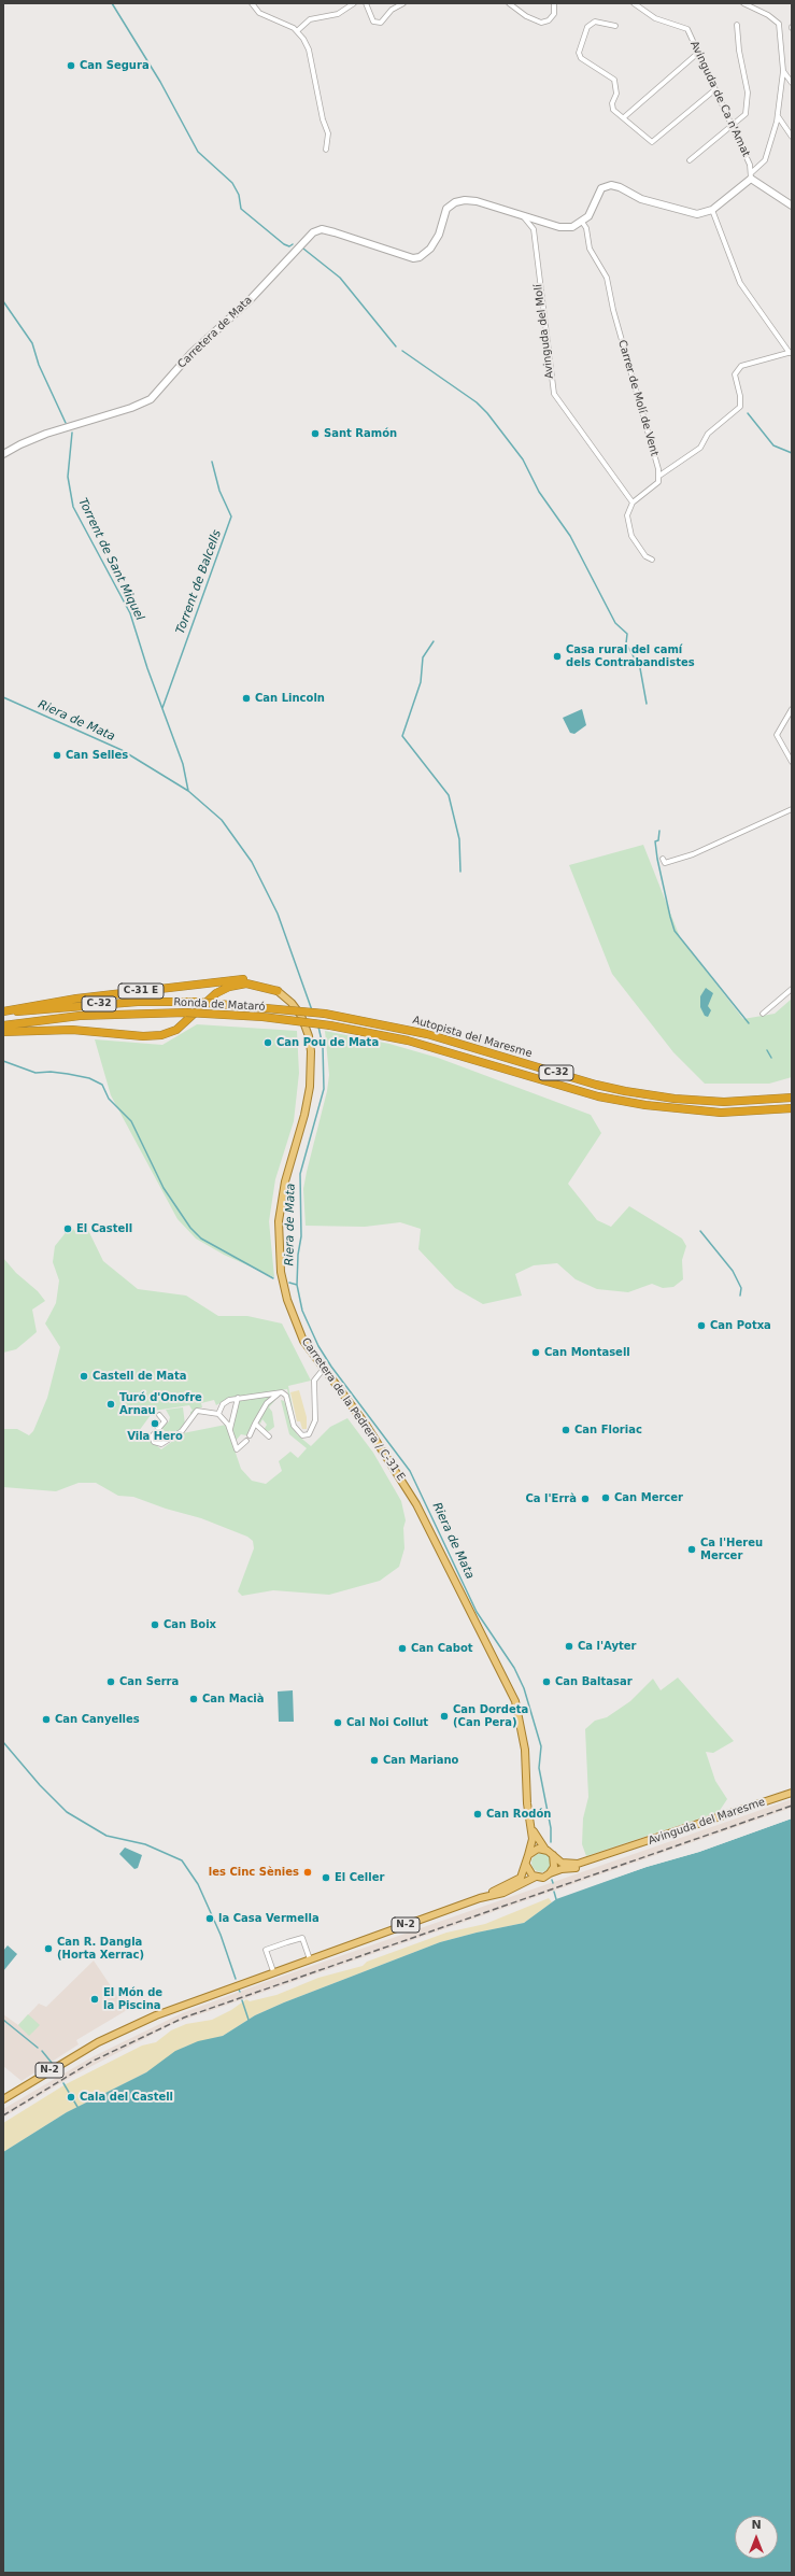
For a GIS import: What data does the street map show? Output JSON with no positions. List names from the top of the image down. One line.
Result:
{"streets":{"highway":["C-31 E","C-32","Ronda de Mataró","Autopista del Maresme"],"main road":["Carretera de la Pedrera / C-31 E","Avinguda del Maresme","N-2"],"street":["Avinguda de Ca n'Amat","Avinguda del Molí","Carretera de Mata","Carrer de Molí de Vent"]},"crossings":[["Avinguda del Molí","Carretera de Mata"],["C-31 E","Ronda de Mataró"],["C-31 E","Carretera de la Pedrera / C-31 E"],["C-31 E","Avinguda del Maresme"],["C-31 E","N-2"],["Ronda de Mataró","Autopista del Maresme"],["Avinguda del Maresme","N-2"]],"water":["Torrent de Sant Miquel","Torrent de Balcells","Riera de Mata"],"places":["Can Segura","Sant Ramón","Casa rural del camí dels Contrabandistes","Can Lincoln","Can Selles","Can Pou de Mata","El Castell","Can Potxa","Can Montasell","Castell de Mata","Turó d'Onofre Arnau","Vila Hero","Can Floriac","Can Mercer","Ca l'Errà","Ca l'Hereu Mercer","Can Boix","Ca l'Ayter","Can Cabot","Can Serra","Can Baltasar","Can Macià","Can Dordeta (Can Pera)","Can Canyelles","Cal Noi Collut","Can Mariano","Can Rodón","les Cinc Sènies","El Celler","la Casa Vermella","Can R. Dangla (Horta Xerrac)","El Món de la Piscina","Cala del Castell"],"north":"top"}
